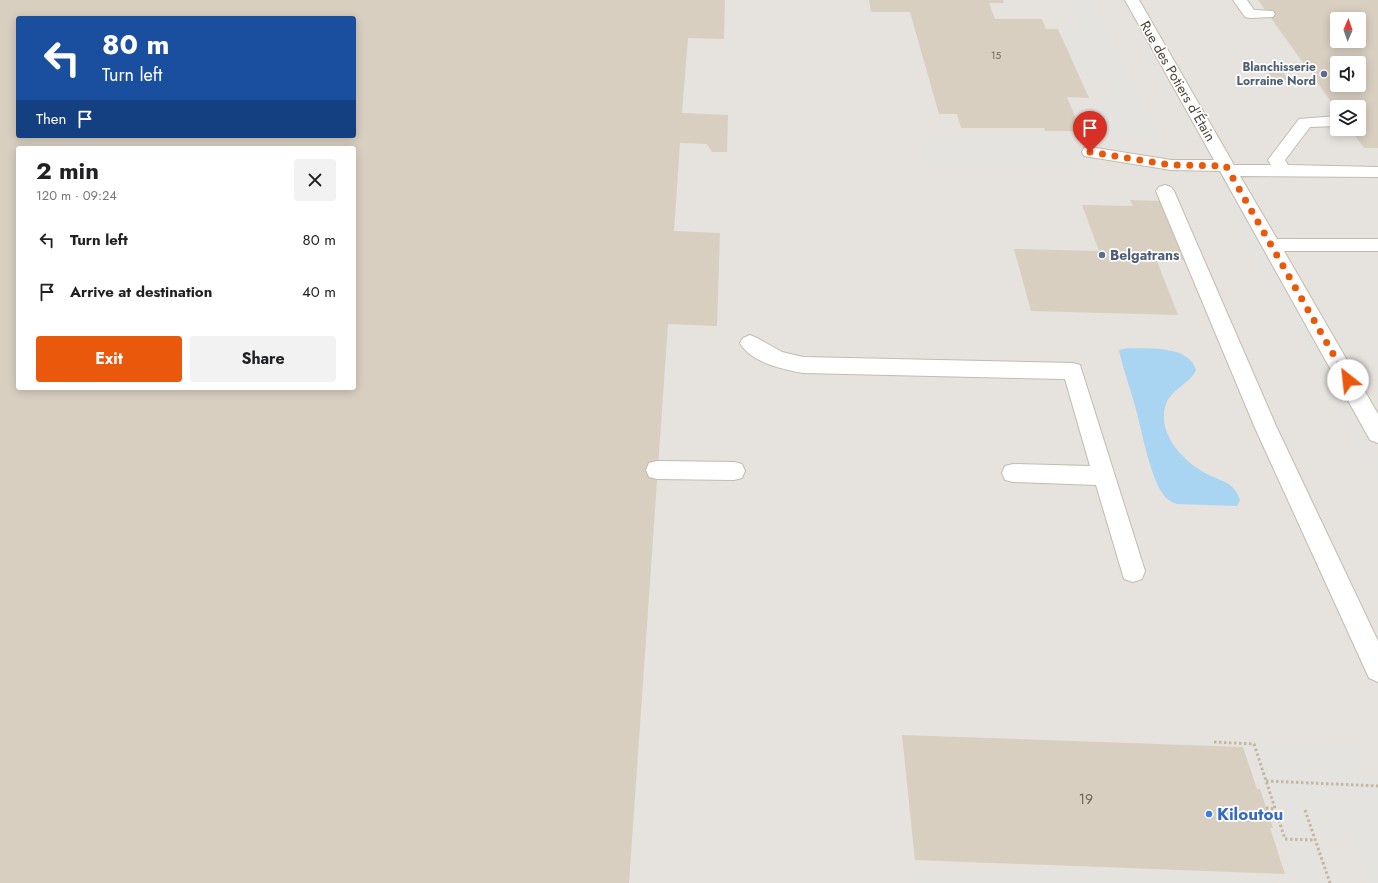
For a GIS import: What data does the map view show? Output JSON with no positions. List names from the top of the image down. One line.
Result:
{"streets":{"street":["Rue des Potiers d'Étain"]},"places":["Blanchisserie Lorraine Nord","Belgatrans","Kiloutou"],"house_numbers":["15","19"],"north":"top","page":{"turn":["80 m","Turn left"],"then":"Then","heading":["2 min","120 m · 09:24"],"list":[{"name":"Turn left","value":"80 m"},{"name":"Arrive at destination","value":"40 m"}],"buttons":["Exit","Share"]}}
